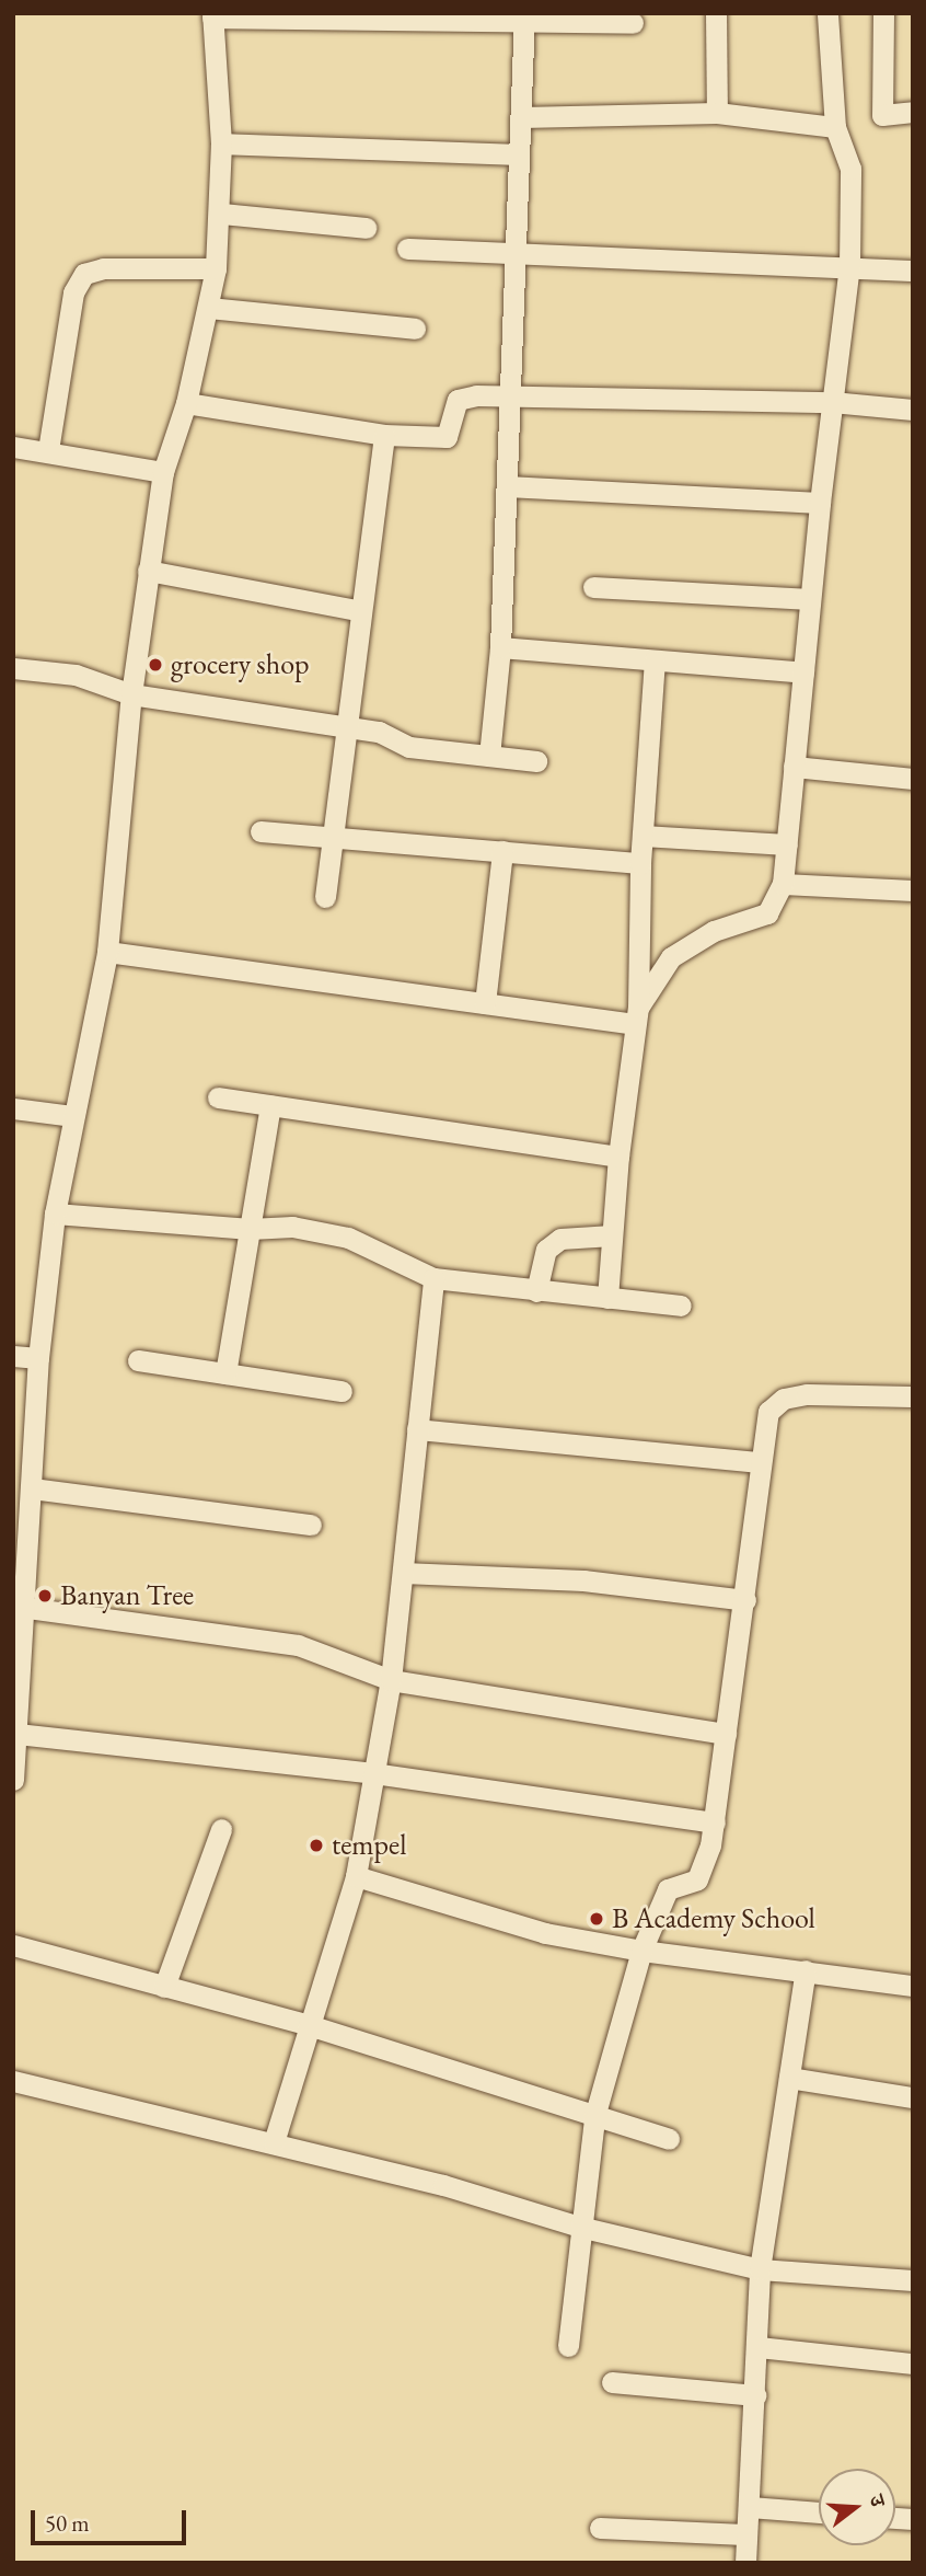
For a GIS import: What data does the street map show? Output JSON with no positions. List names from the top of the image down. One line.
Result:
{"places":["grocery shop","Banyan Tree","tempel","B Academy School"],"scale_bar":"50 m","north":"right"}
